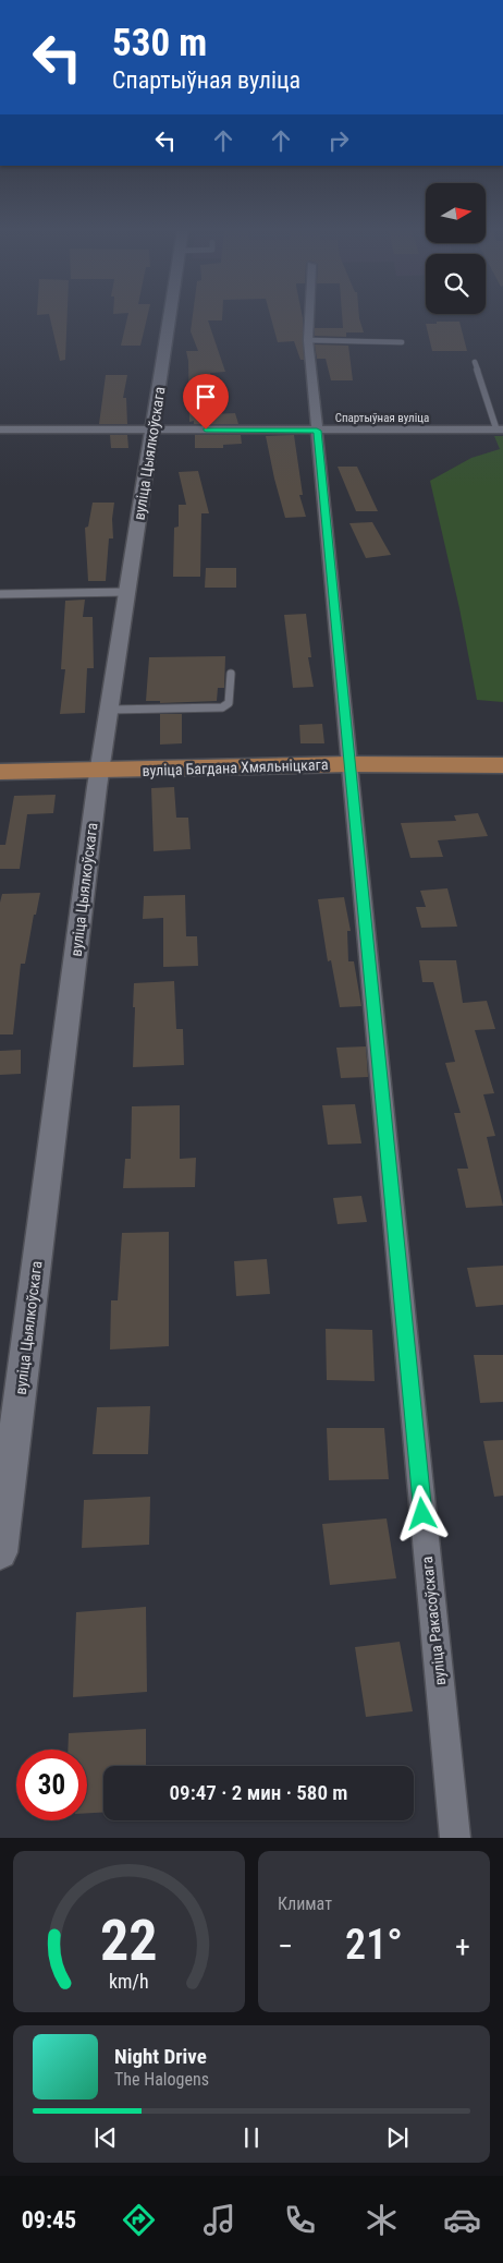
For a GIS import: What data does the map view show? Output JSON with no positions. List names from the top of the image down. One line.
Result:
{"streets":{"main road":["вуліца Багдана Хмяльніцкага"],"street":["Спартыўная вуліца","вуліца Цыялкоўскага","вуліца Ракасоўскага"]},"crossings":[["Спартыўная вуліца","вуліца Цыялкоўскага"],["Спартыўная вуліца","вуліца Ракасоўскага"],["вуліца Цыялкоўскага","вуліца Багдана Хмяльніцкага"],["вуліца Багдана Хмяльніцкага","вуліца Ракасоўскага"]],"north":"right","page":{"turn":["530 m","Спартыўная вуліца"],"limit":"30","trip":"09:47 · 2 мин · 580 m","tile":"Климат","heat":["−","21°","+"],"song":["Night Drive","The Halogens"],"tabs":"09:45","gauge":["22","km/h"]}}
